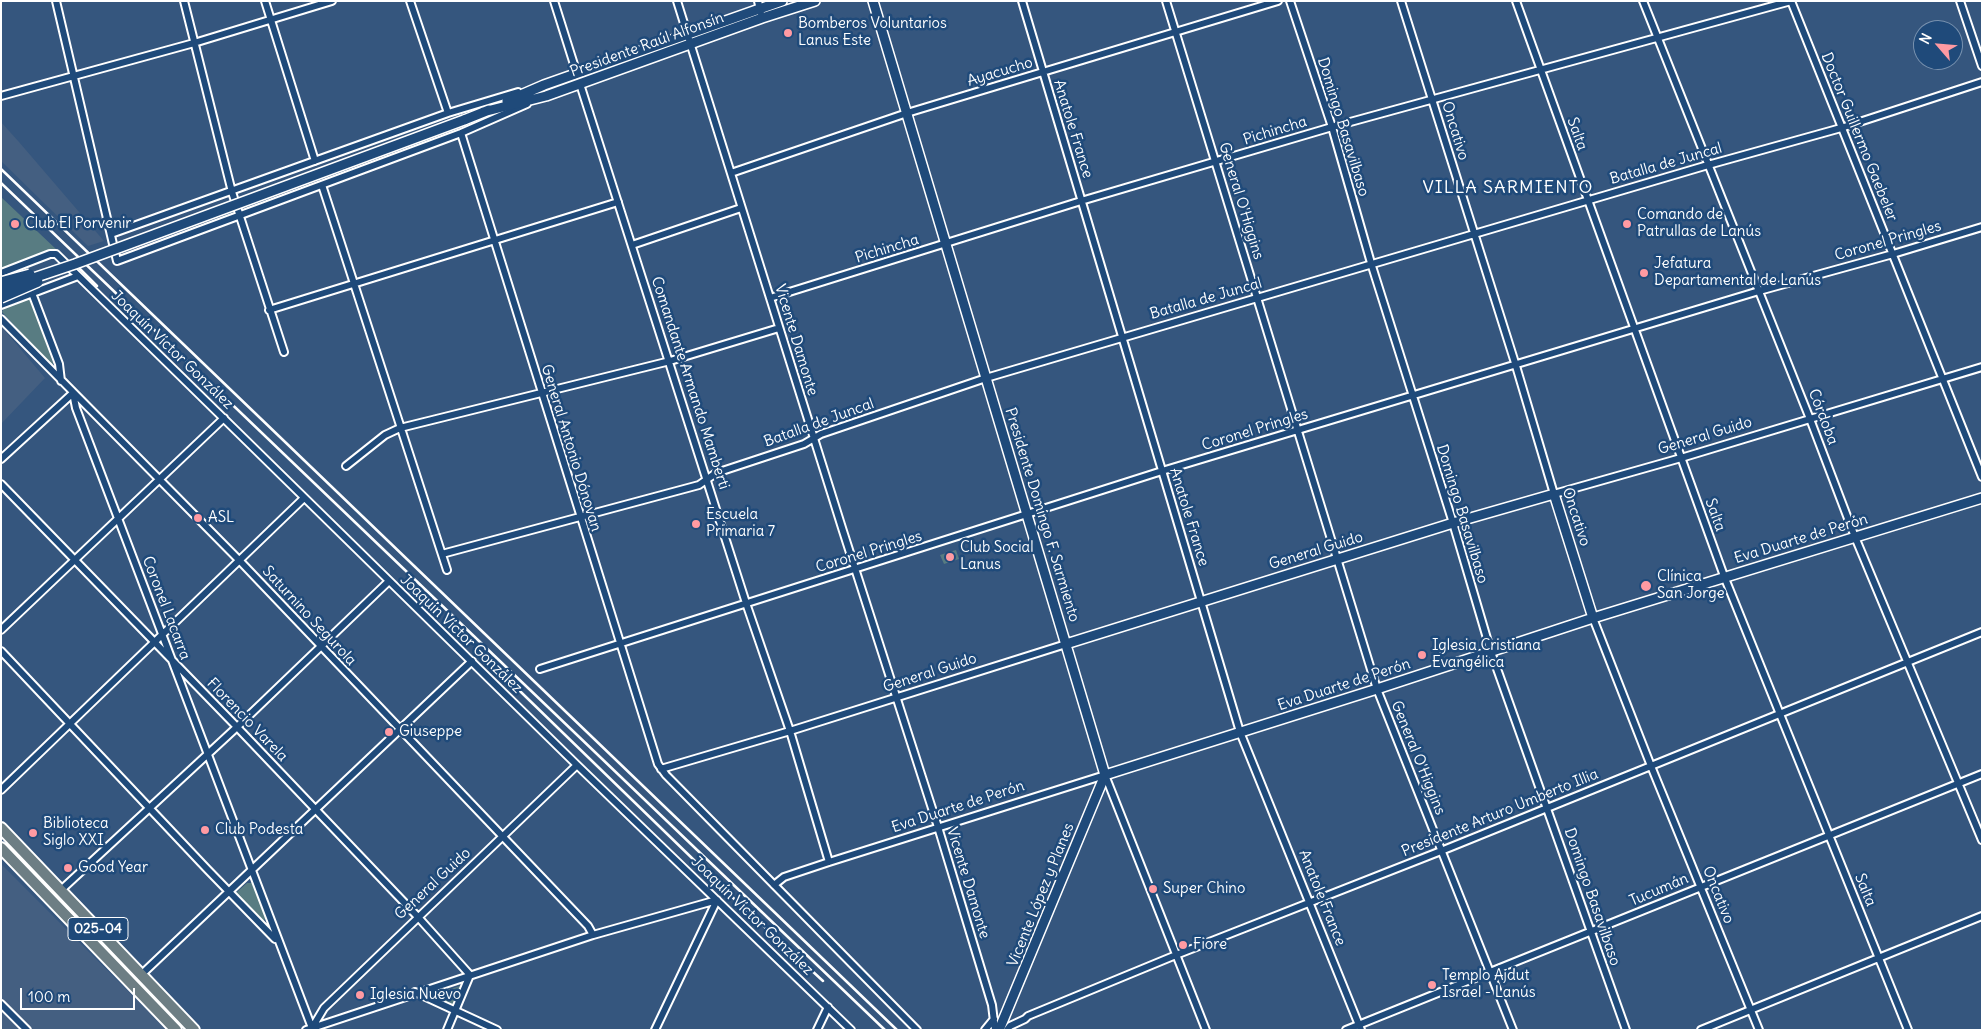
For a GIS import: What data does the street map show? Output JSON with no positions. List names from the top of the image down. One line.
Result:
{"streets":{"main road":["Presidente Raúl Alfonsín","Oncativo","General Guido","Presidente Domingo F. Sarmiento","Eva Duarte de Perón","Vicente López y Planes","025-04"],"street":["Ayacucho","Domingo Basavilbaso","Anatole France","Pichincha","Salta","Doctor Guillermo Gaebeler","Batalla de Juncal","General O'Higgins","Coronel Pringles","Vicente Damonte","Joaquín Víctor González","Comandante Armando Mamberti","Córdoba","General Antonio Dónovan","Coronel Lacarra","Saturnino Segurola","Florencio Varela","Presidente Arturo Umberto Illia","Tucumán"]},"crossings":[["Presidente Raúl Alfonsín","Vicente Damonte"],["Presidente Raúl Alfonsín","Comandante Armando Mamberti"],["Presidente Raúl Alfonsín","General Antonio Dónovan"],["Ayacucho","Anatole France"],["Ayacucho","General O'Higgins"],["Ayacucho","Vicente Damonte"],["Ayacucho","Presidente Domingo F. Sarmiento"],["Domingo Basavilbaso","Pichincha"],["Domingo Basavilbaso","Batalla de Juncal"],["Domingo Basavilbaso","Coronel Pringles"],["Domingo Basavilbaso","General Guido"],["Domingo Basavilbaso","Eva Duarte de Perón"],["Domingo Basavilbaso","Presidente Arturo Umberto Illia"],["Domingo Basavilbaso","Tucumán"],["Anatole France","Pichincha"],["Anatole France","Batalla de Juncal"],["Anatole France","Coronel Pringles"],["Anatole France","General Guido"],["Anatole France","Eva Duarte de Perón"],["Anatole France","Presidente Arturo Umberto Illia"],["Anatole France","Tucumán"],["Pichincha","Oncativo"],["Pichincha","Salta"],["Pichincha","Doctor Guillermo Gaebeler"],["Pichincha","General O'Higgins"],["Pichincha","Vicente Damonte"],["Pichincha","Córdoba"],["Pichincha","Presidente Domingo F. Sarmiento"],["Oncativo","Batalla de Juncal"],["Oncativo","Coronel Pringles"],["Oncativo","General Guido"],["Oncativo","Eva Duarte de Perón"],["Oncativo","Presidente Arturo Umberto Illia"],["Oncativo","Tucumán"],["Salta","Batalla de Juncal"],["Salta","Coronel Pringles"],["Salta","General Guido"],["Salta","Eva Duarte de Perón"],["Salta","Presidente Arturo Umberto Illia"],["Salta","Tucumán"],["Doctor Guillermo Gaebeler","Batalla de Juncal"],["Doctor Guillermo Gaebeler","Coronel Pringles"],["Doctor Guillermo Gaebeler","General Guido"],["Batalla de Juncal","General O'Higgins"],["Batalla de Juncal","Vicente Damonte"],["Batalla de Juncal","Comandante Armando Mamberti"],["Batalla de Juncal","Córdoba"],["Batalla de Juncal","General Antonio Dónovan"],["Batalla de Juncal","Presidente Domingo F. Sarmiento"],["General O'Higgins","Coronel Pringles"],["General O'Higgins","General Guido"],["General O'Higgins","Eva Duarte de Perón"],["General O'Higgins","Presidente Arturo Umberto Illia"],["General O'Higgins","Tucumán"],["Coronel Pringles","Vicente Damonte"],["Coronel Pringles","Comandante Armando Mamberti"],["Coronel Pringles","Córdoba"],["Coronel Pringles","General Antonio Dónovan"],["Coronel Pringles","Presidente Domingo F. Sarmiento"],["Vicente Damonte","General Guido"],["Vicente Damonte","Eva Duarte de Perón"],["Vicente Damonte","Presidente Arturo Umberto Illia"],["Vicente Damonte","Vicente López y Planes"],["Joaquín Víctor González","General Guido"],["Comandante Armando Mamberti","General Guido"],["Comandante Armando Mamberti","Eva Duarte de Perón"],["Córdoba","General Guido"],["Córdoba","Eva Duarte de Perón"],["Córdoba","Presidente Arturo Umberto Illia"],["Córdoba","Tucumán"],["General Guido","General Antonio Dónovan"],["General Guido","Presidente Domingo F. Sarmiento"],["General Guido","Coronel Lacarra"],["General Guido","Saturnino Segurola"],["General Guido","Florencio Varela"],["Presidente Domingo F. Sarmiento","Eva Duarte de Perón"],["Presidente Domingo F. Sarmiento","Presidente Arturo Umberto Illia"],["Presidente Domingo F. Sarmiento","Vicente López y Planes"],["Eva Duarte de Perón","Vicente López y Planes"],["Coronel Lacarra","Saturnino Segurola"],["Coronel Lacarra","Florencio Varela"],["Presidente Arturo Umberto Illia","Vicente López y Planes"]],"districts":["VILLA SARMIENTO"],"places":["Bomberos Voluntarios Lanus Este","Club El Porvenir","Comando de Patrullas de Lanús","Jefatura Departamental de Lanús","ASL","Escuela Primaria 7","Club Social Lanus","Clínica San Jorge","Iglesia Cristiana Evangélica","Giuseppe","Club Podesta","Biblioteca Siglo XXI","Good Year","Super Chino","Fiore","Templo Ajdut Israel - Lanús","Iglesia Nuevo"],"scale_bar":"100 m","north":"top left"}
